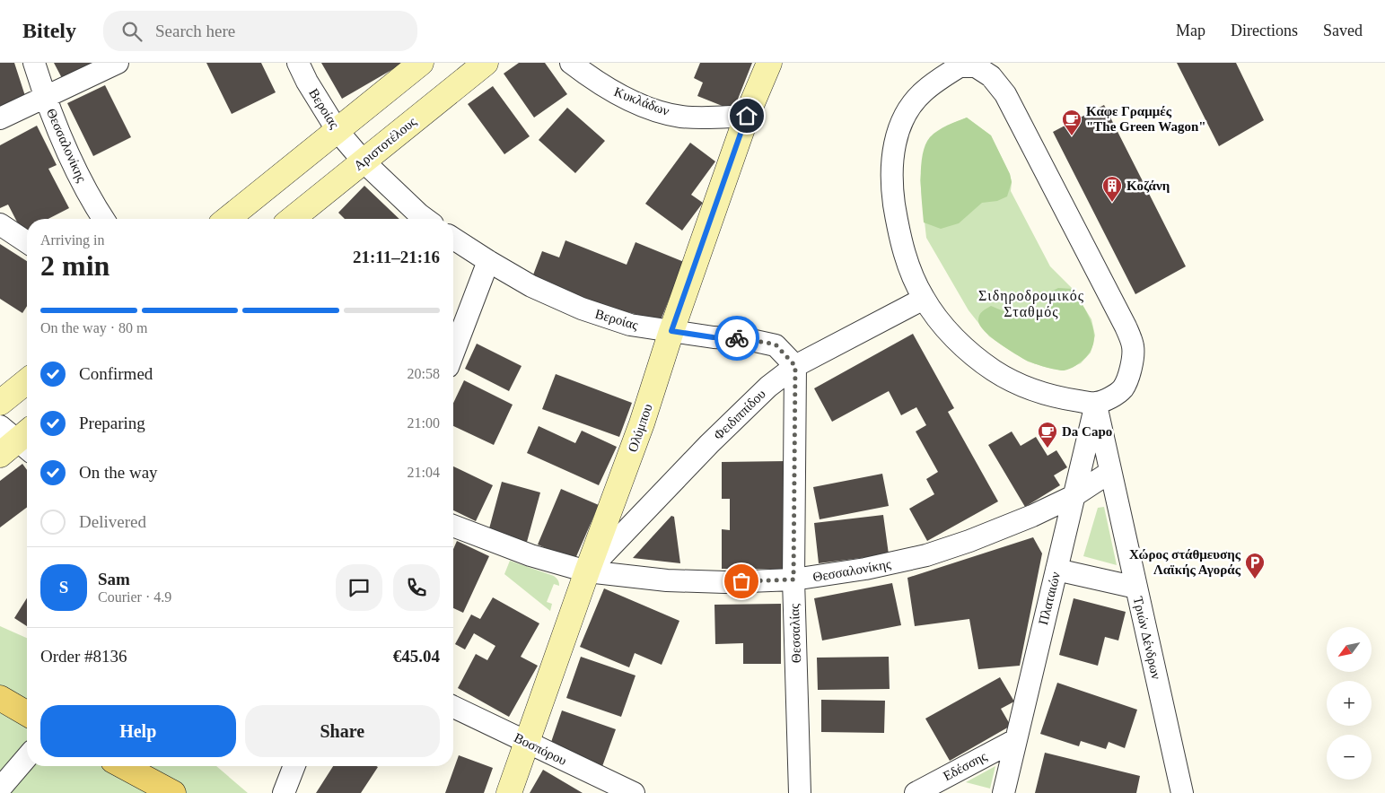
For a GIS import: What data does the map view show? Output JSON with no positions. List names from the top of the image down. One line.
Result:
{"streets":{"street":["Κυκλάδων","Βεροίας","Αριστοτέλους","Θεσσαλονίκης","Φειδιππίδου","Ολύμπου","Πλαταιών","Θεσσαλίας","Τριών Δένδρων","Βοσπόρου","Εδέσσης"]},"crossings":[["Κυκλάδων","Ολύμπου"],["Βεροίας","Αριστοτέλους"],["Βεροίας","Φειδιππίδου"],["Βεροίας","Ολύμπου"],["Βεροίας","Θεσσαλίας"],["Θεσσαλονίκης","Φειδιππίδου"],["Θεσσαλονίκης","Ολύμπου"],["Θεσσαλονίκης","Πλαταιών"],["Θεσσαλονίκης","Θεσσαλίας"],["Θεσσαλονίκης","Τριών Δένδρων"],["Φειδιππίδου","Ολύμπου"],["Φειδιππίδου","Θεσσαλίας"],["Ολύμπου","Βοσπόρου"],["Πλαταιών","Τριών Δένδρων"],["Πλαταιών","Εδέσσης"]],"districts":["Σιδηροδρομικός Σταθμός"],"places":{"cafe":["Καφε Γραμμές \"The Green Wagon\"","Da Capo"],"building":["Κοζάνη"],"parking":["Χώρος στάθμευσης Λαϊκής Αγοράς"]},"north":"bottom left","page":{"header":"Bitely","search":"Search here","nav":["Map","Directions","Saved"],"heading":["2 min","Arriving in","21:11–21:16"],"panel":["Sam","Courier · 4.9","Order #8136","€45.04"],"bar":"On the way · 80 m","list":[["Confirmed","20:58"],["Preparing","21:00"],["On the way","21:04"],"Delivered"],"round":"S","map_buttons":["+","−"],"buttons":["Help","Share"]}}
